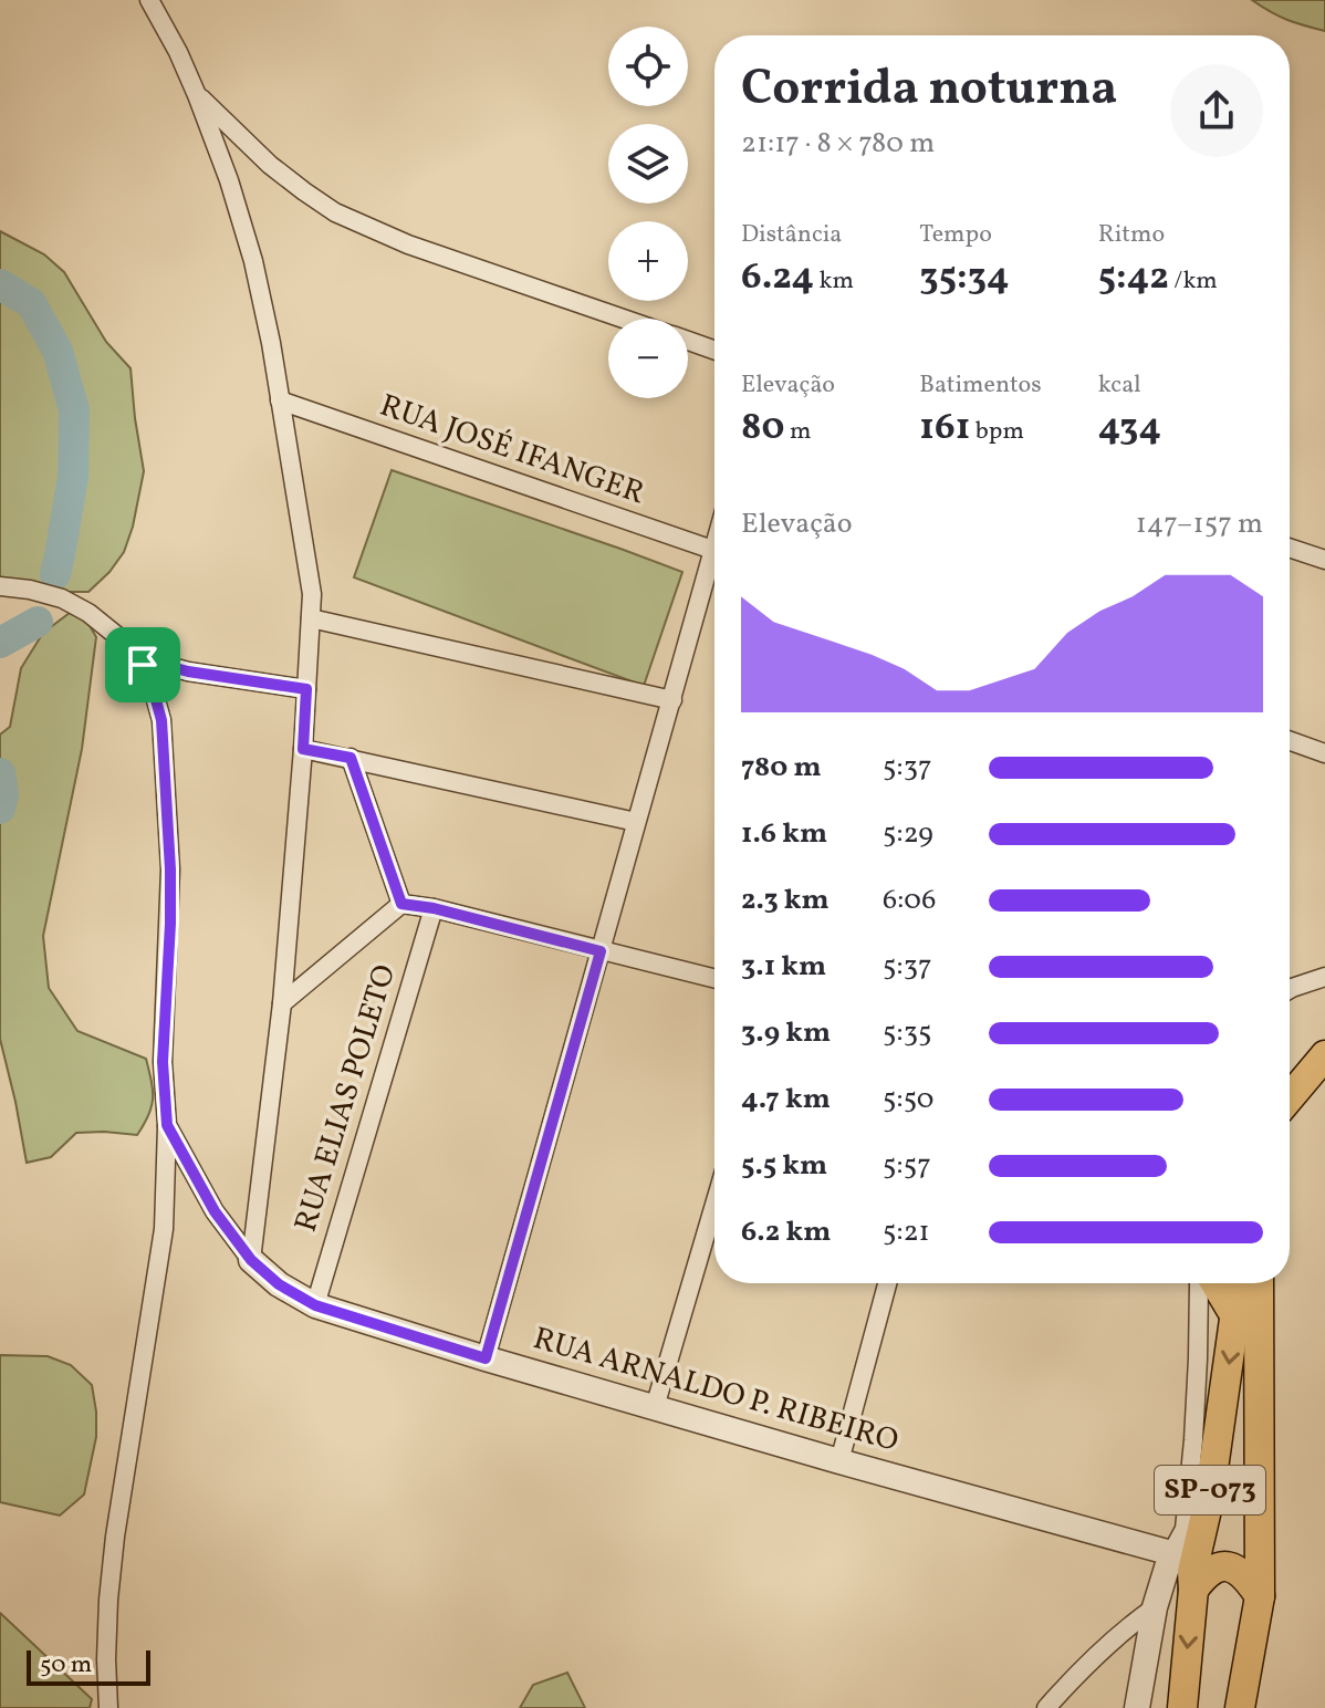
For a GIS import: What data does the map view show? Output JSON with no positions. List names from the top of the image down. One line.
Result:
{"streets":{"main road":["SP-073"],"street":["RUA JOSÉ IFANGER","RUA ELIAS POLETO","RUA ARNALDO P. RIBEIRO"]},"crossings":[["RUA ELIAS POLETO","RUA ARNALDO P. RIBEIRO"]],"scale_bar":"50 m","page":{"map_buttons":["+","−"],"heading":["Corrida noturna","21:17 · 8 × 780 m"],"stats":[["Distância","6.24 km"],["Tempo","35:34"],["Ritmo","5:42 /km"],["Elevação","80 m"],["Batimentos","161 bpm"],["kcal","434"]],"chart":["Elevação","147–157 m"],"list":[{"name":"780 m","note":"5:37"},{"name":"1.6 km","note":"5:29"},{"name":"2.3 km","note":"6:06"},{"name":"3.1 km","note":"5:37"},{"name":"3.9 km","note":"5:35"},{"name":"4.7 km","note":"5:50"},{"name":"5.5 km","note":"5:57"},{"name":"6.2 km","note":"5:21"}],"scale":"50 m"}}
